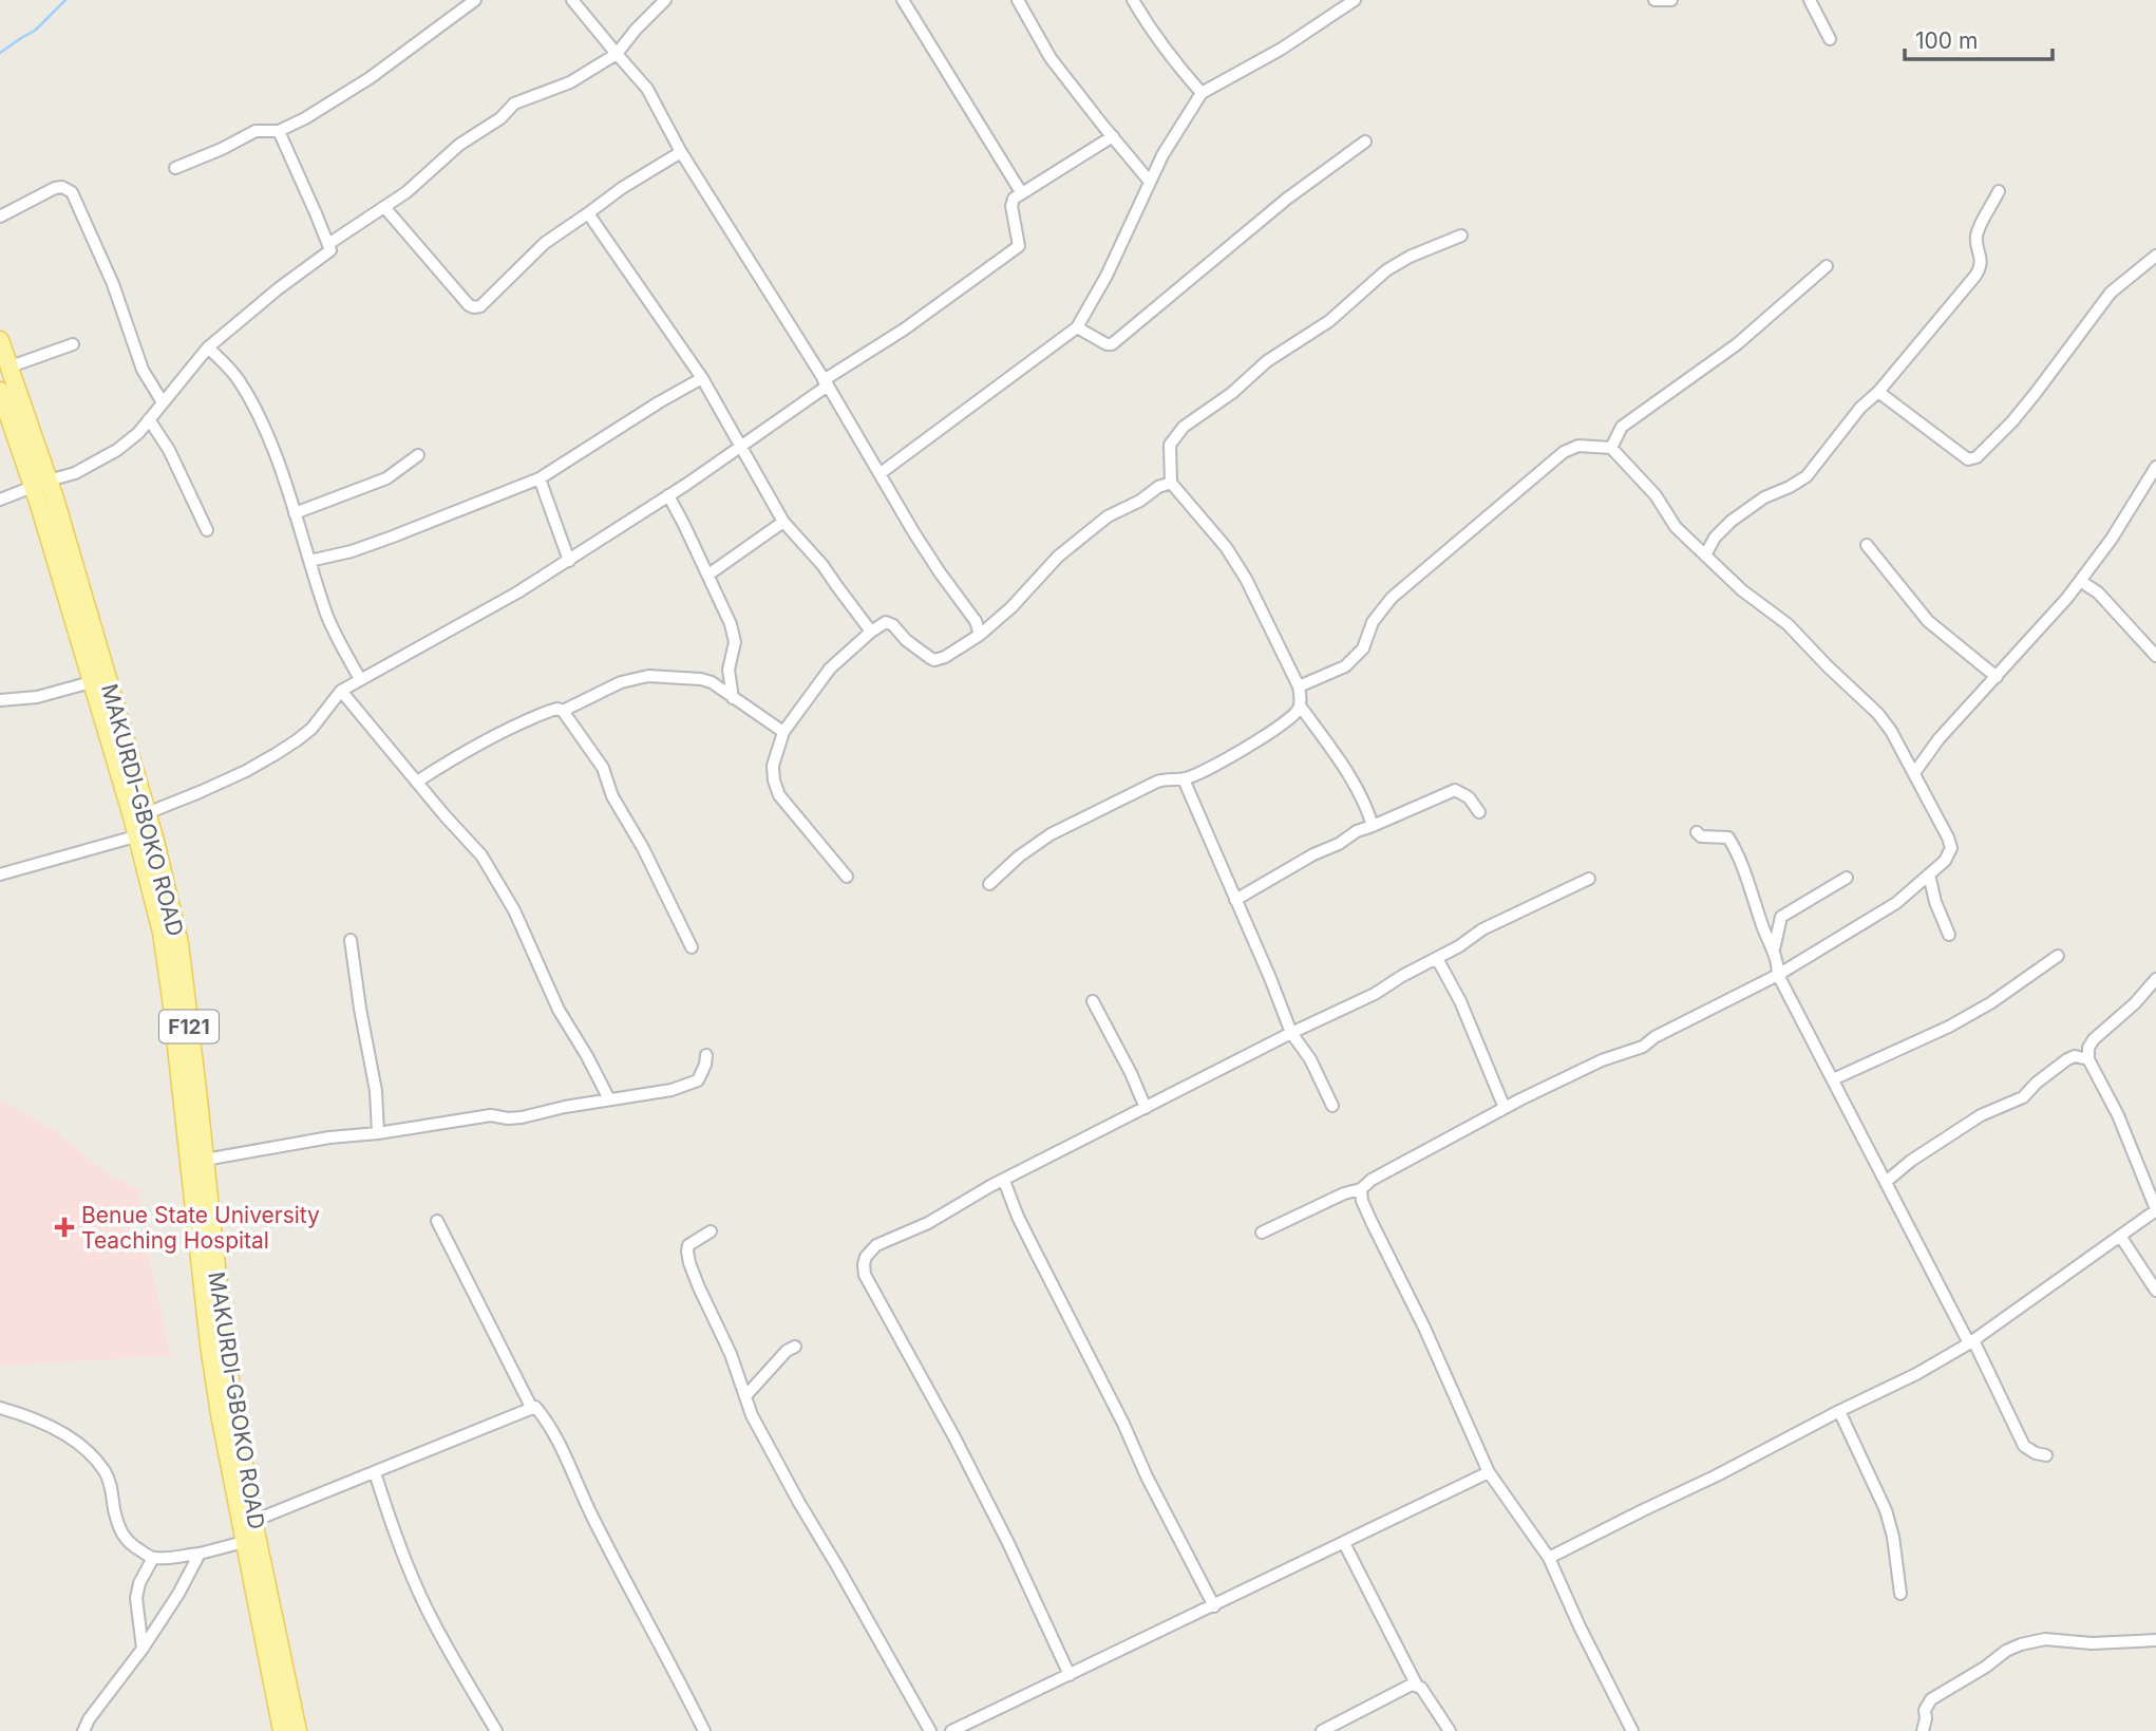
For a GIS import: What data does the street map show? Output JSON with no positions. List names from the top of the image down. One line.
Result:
{"streets":{"main road":["MAKURDI-GBOKO ROAD","F121"]},"crossings":[["MAKURDI-GBOKO ROAD","F121"]],"places":{"health":["Benue State University Teaching Hospital"]},"scale_bar":"100 m"}
